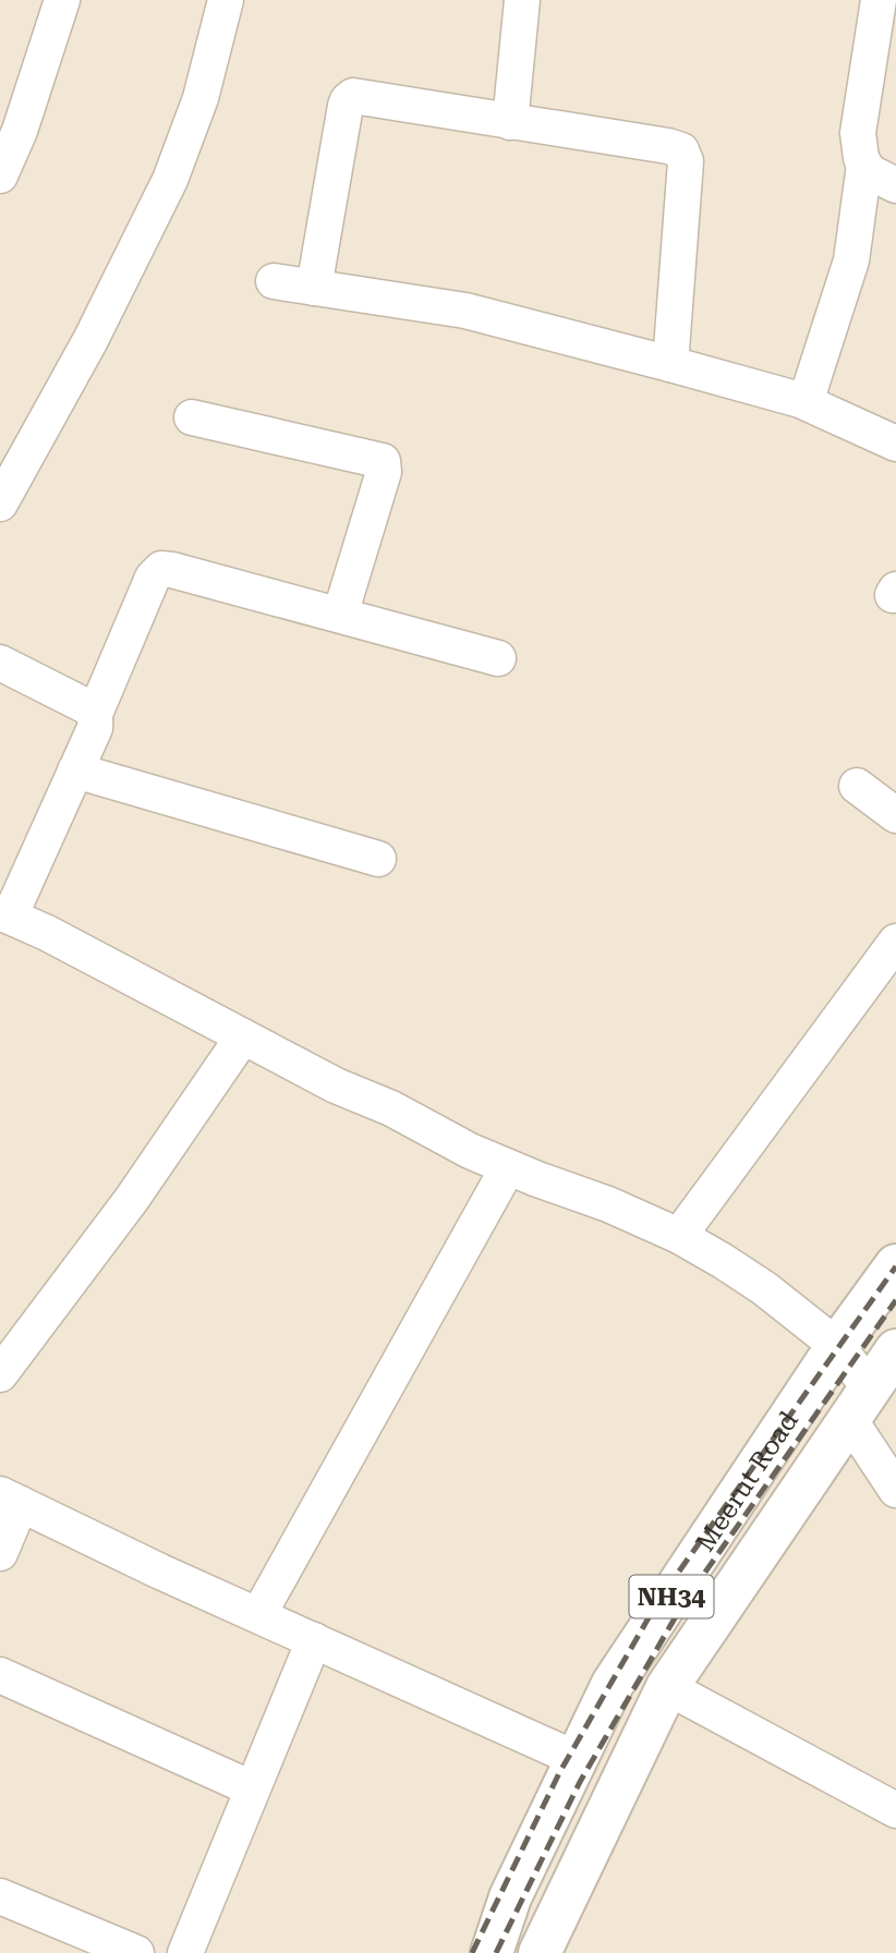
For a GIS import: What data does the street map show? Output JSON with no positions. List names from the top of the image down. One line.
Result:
{"streets":{"highway":["Meerut Road","NH34"]}}
